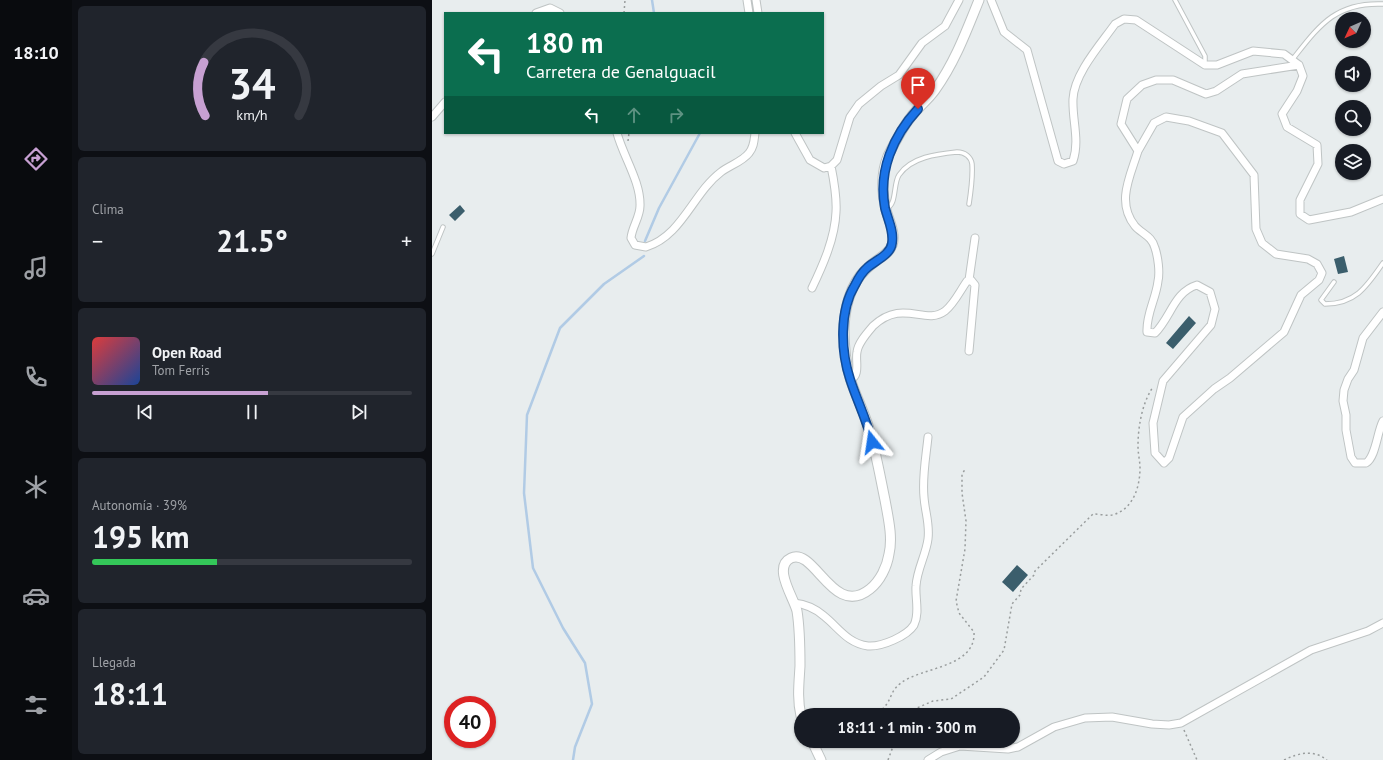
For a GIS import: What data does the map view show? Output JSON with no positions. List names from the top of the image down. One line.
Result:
{"north":"bottom left","page":{"tabs":"18:10","turn":["180 m","Carretera de Genalguacil"],"tile":["Clima",["Autonomía · 39%","195 km"],["Llegada","18:11"]],"heat":["−","21.5°","+"],"song":["Open Road","Tom Ferris"],"limit":"40","trip":"18:11 · 1 min · 300 m","gauge":["34","km/h"]}}
